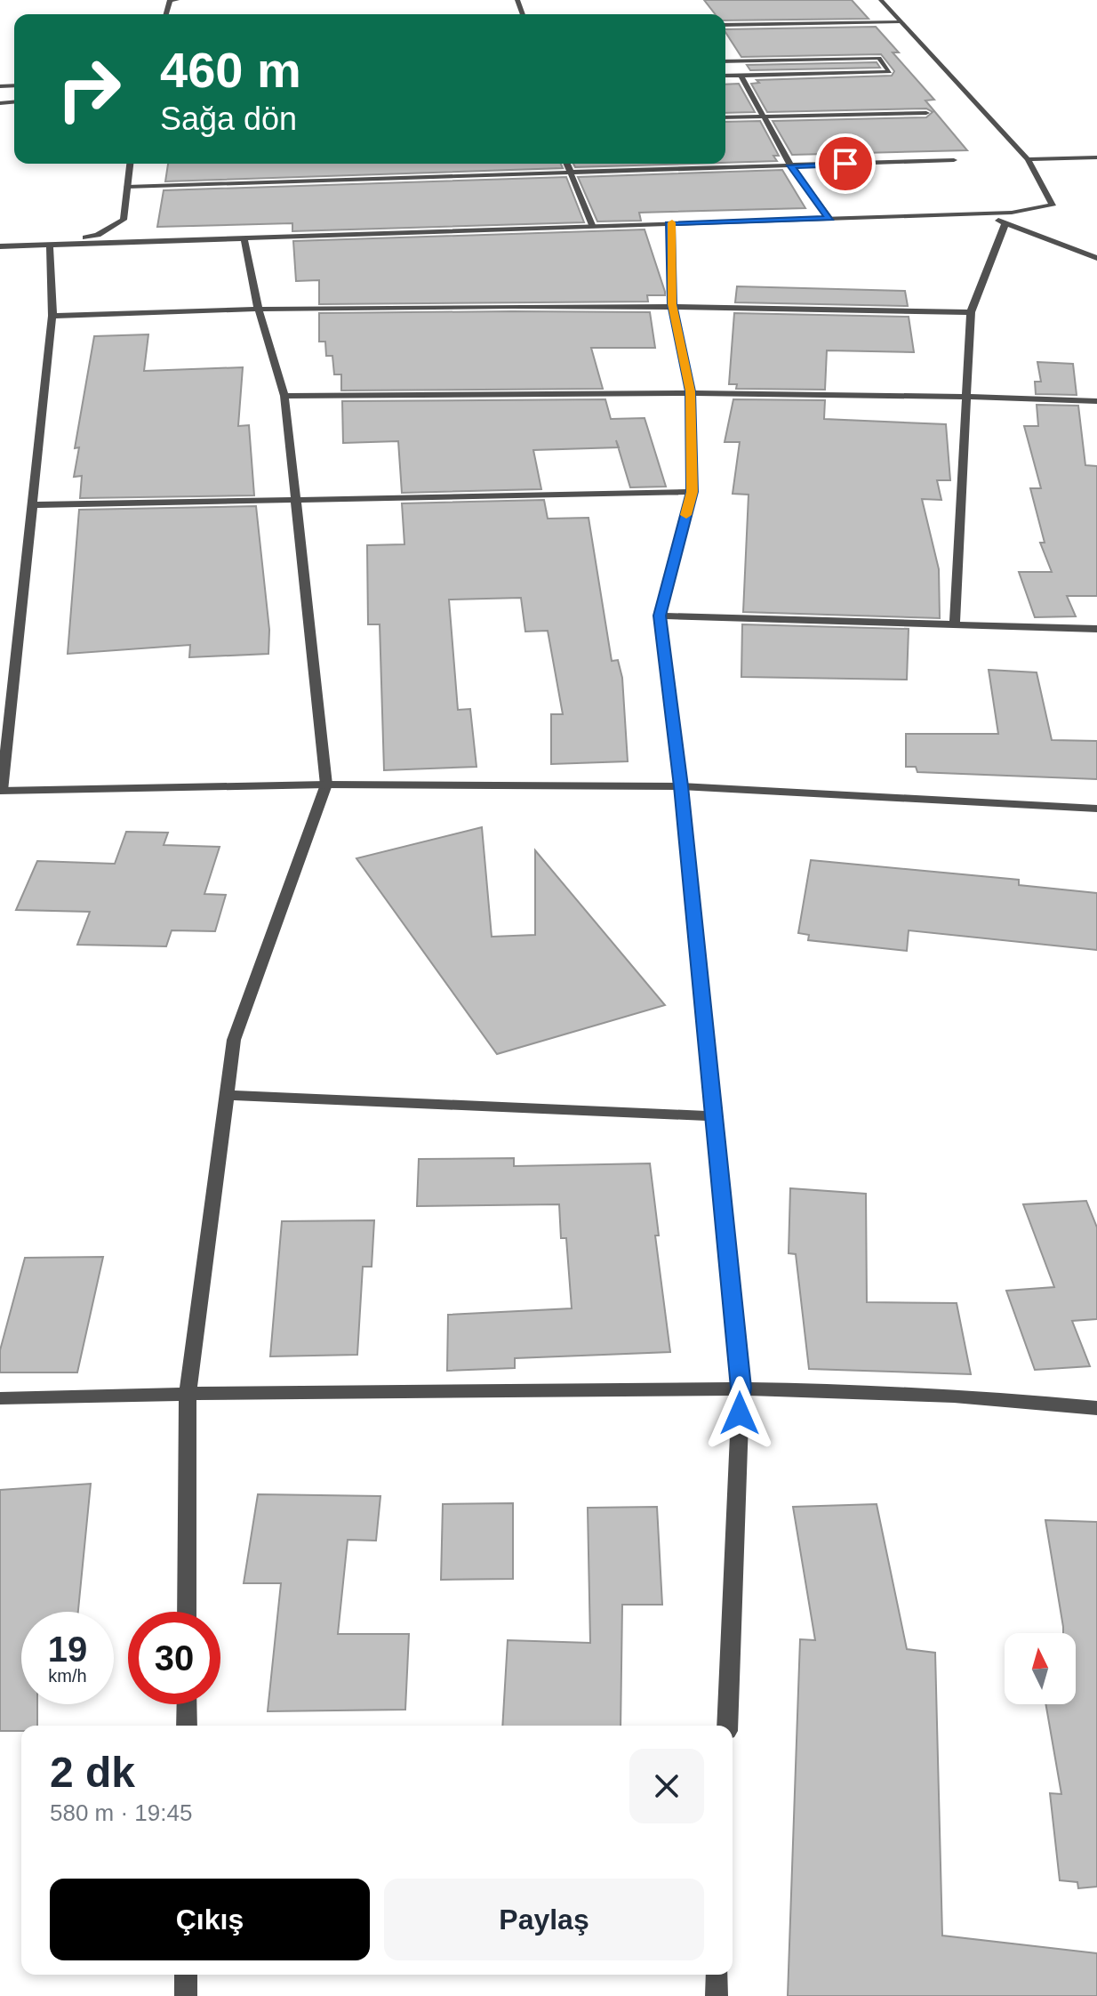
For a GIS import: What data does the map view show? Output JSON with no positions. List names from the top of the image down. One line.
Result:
{"north":"top","page":{"turn":["460 m","Sağa dön"],"speed":"19 km/h","limit":"30","heading":["2 dk","580 m · 19:45"],"buttons":["Çıkış","Paylaş"]}}
